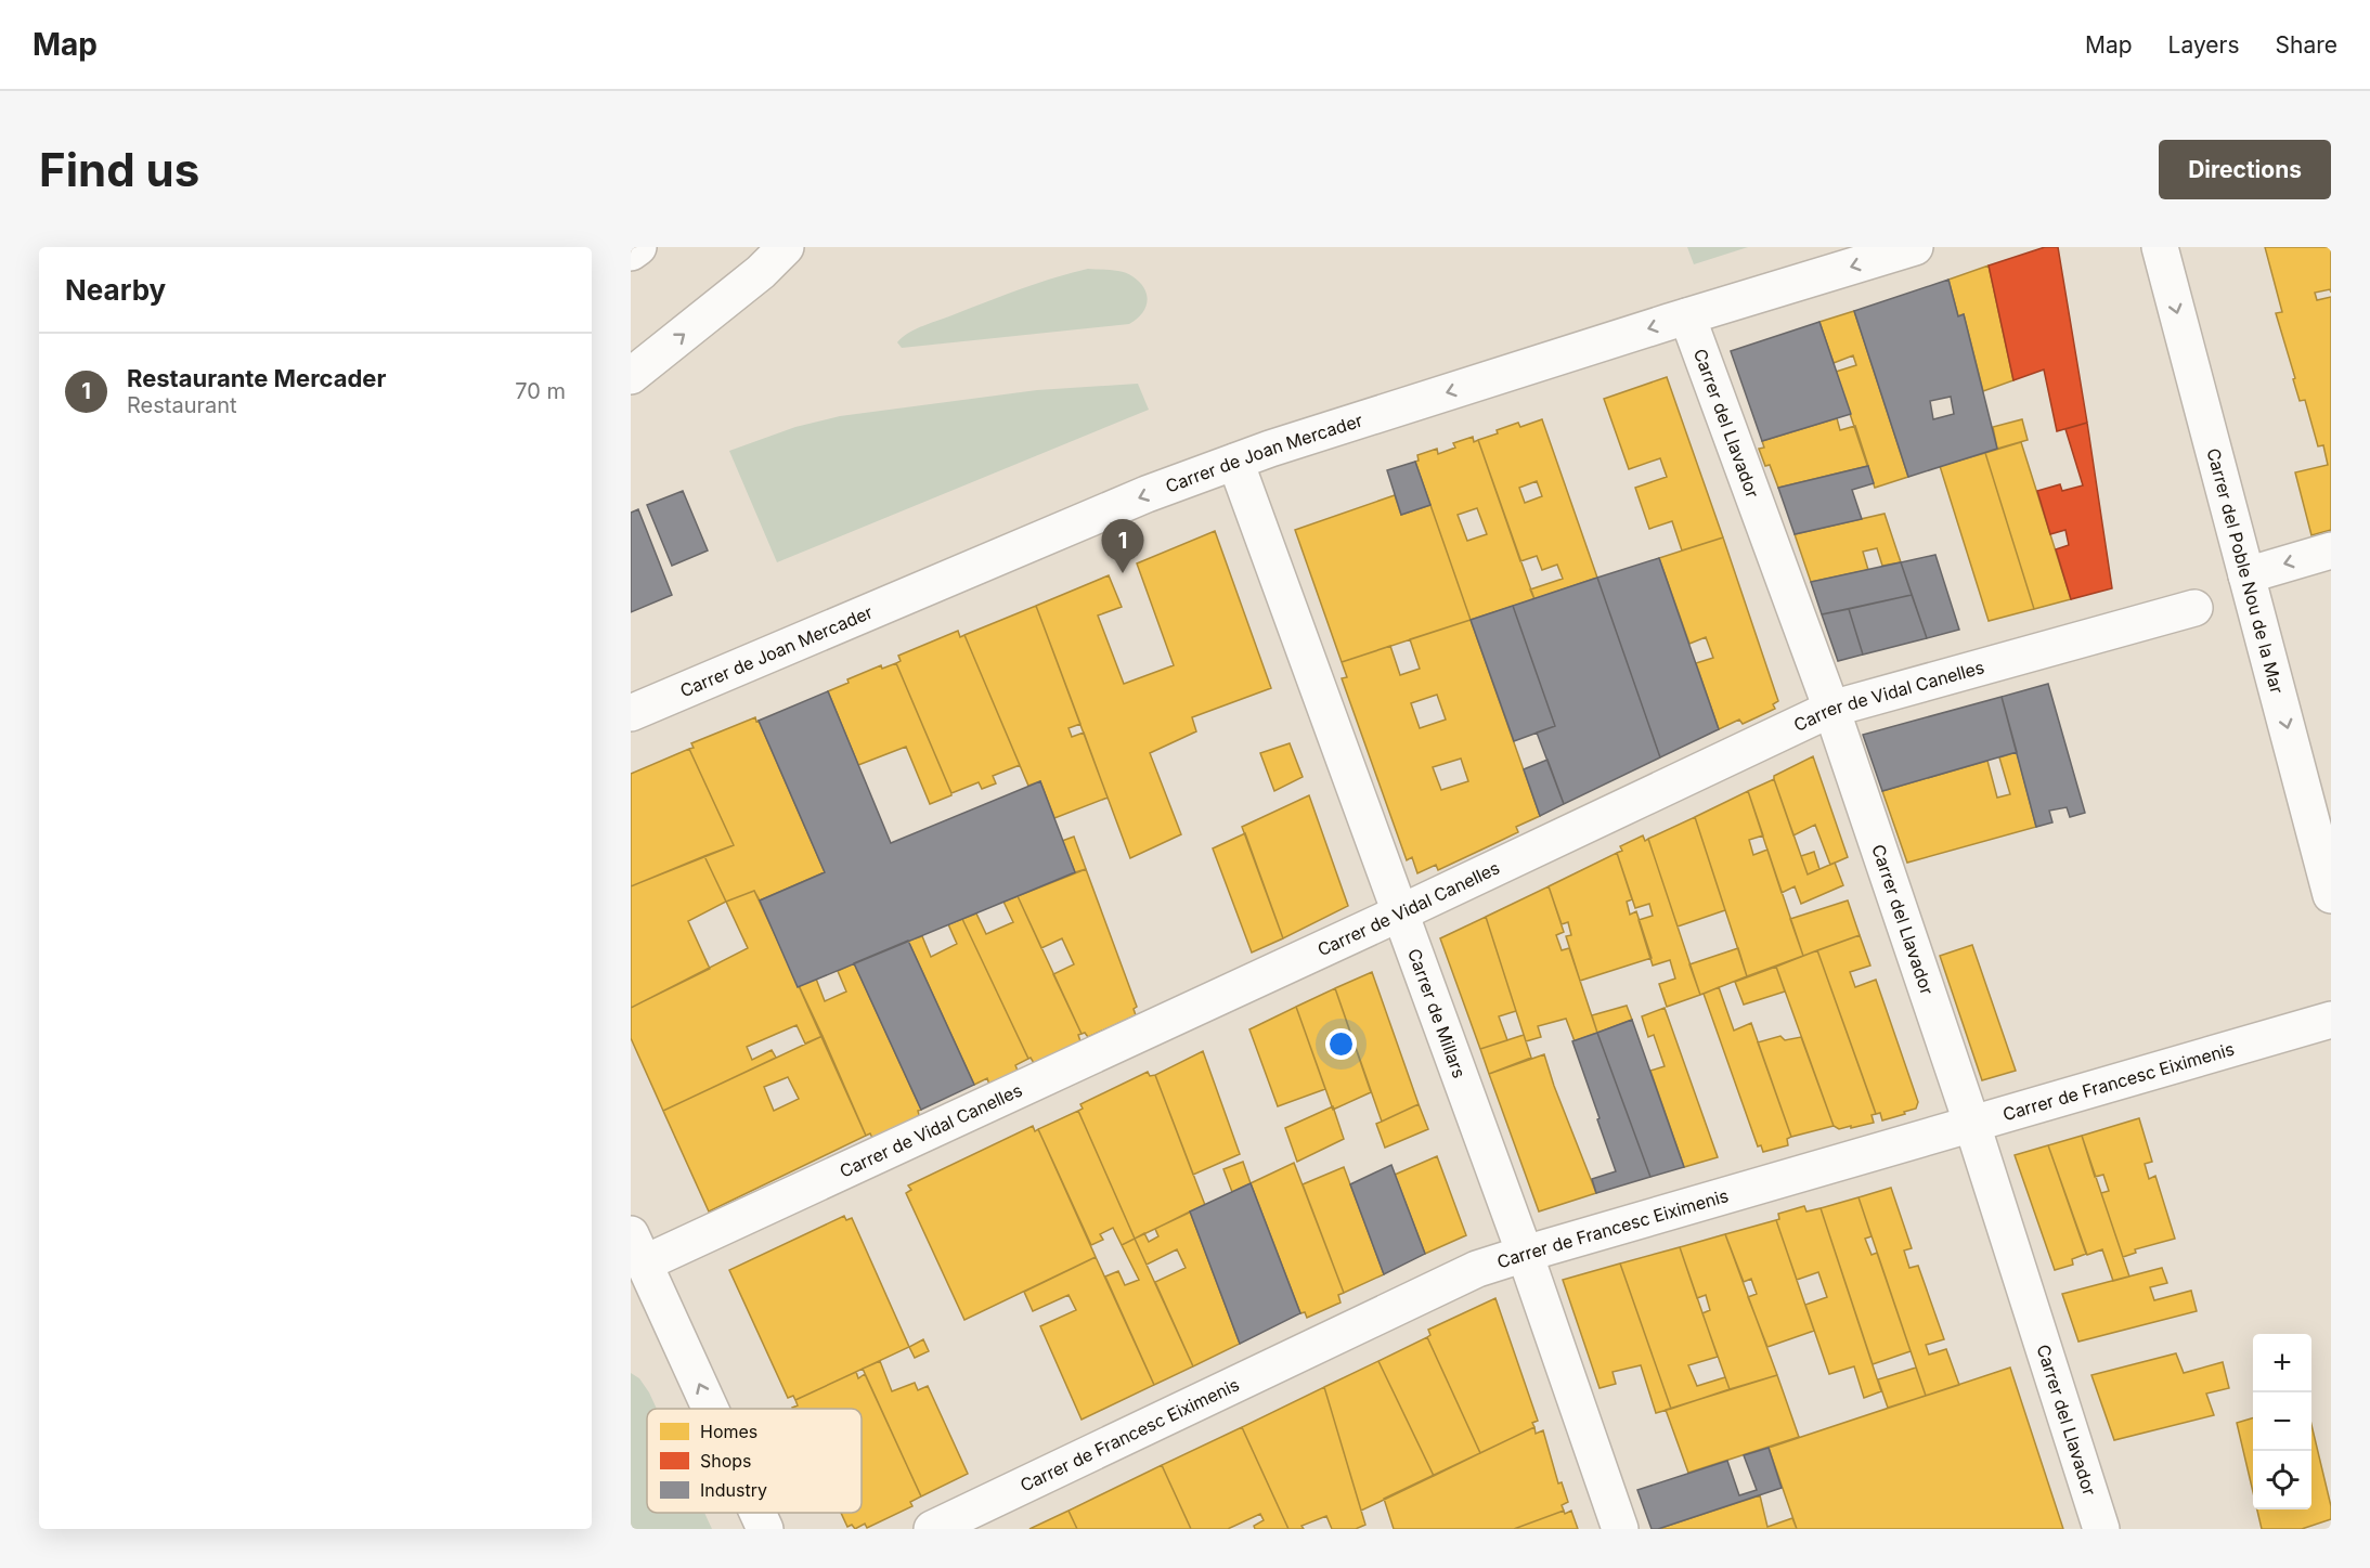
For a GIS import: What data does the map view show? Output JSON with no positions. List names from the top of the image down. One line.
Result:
{"streets":{"street":["Carrer del Llavador","Carrer de Joan Mercader","Carrer del Poble Nou de la Mar","Carrer de Vidal Canelles","Carrer de Millars","Carrer de Francesc Eiximenis"]},"crossings":[["Carrer del Llavador","Carrer de Joan Mercader"],["Carrer del Llavador","Carrer de Vidal Canelles"],["Carrer del Llavador","Carrer de Francesc Eiximenis"],["Carrer de Joan Mercader","Carrer de Millars"],["Carrer de Vidal Canelles","Carrer de Millars"],["Carrer de Millars","Carrer de Francesc Eiximenis"]],"one_way":["Carrer de Joan Mercader","Carrer del Poble Nou de la Mar"],"legend":["Homes","Shops","Industry"],"page":{"header":"Map","nav":["Map","Layers","Share"],"buttons":"Directions","title":"Find us","heading":"Nearby","list":[{"mark":"1","name":"Restaurante Mercader","note":"Restaurant","value":"70 m"}],"pins":"1","map_buttons":["+","−"]}}
